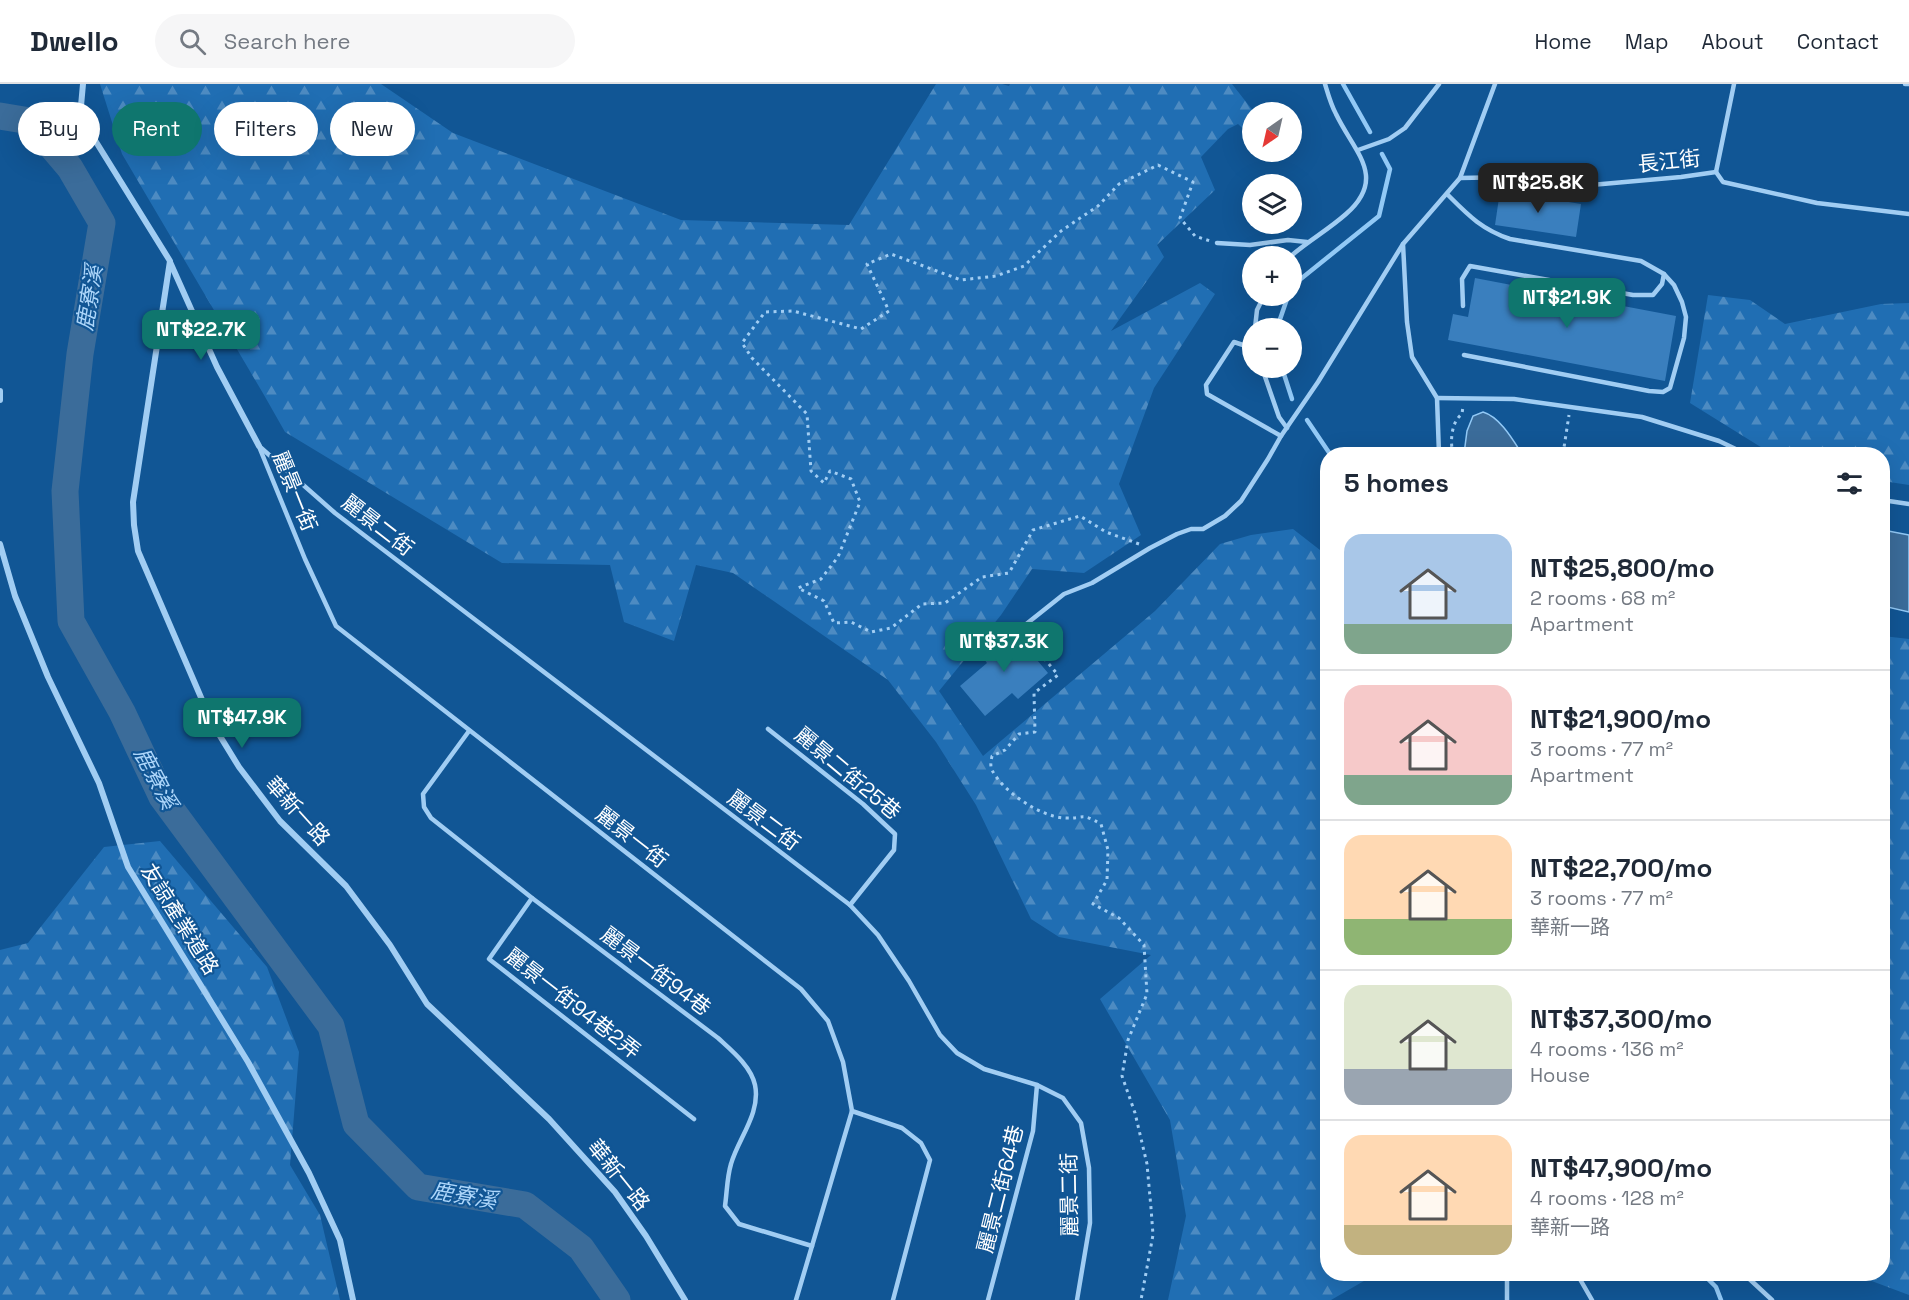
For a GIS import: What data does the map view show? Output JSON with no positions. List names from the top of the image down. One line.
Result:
{"streets":{"street":["華新一路","友諒產業道路"],"lane":["長江街","麗景一街","麗景二街","麗景二街25巷","麗景一街94巷","麗景一街94巷2弄","麗景二街64巷"]},"crossings":[["麗景一街","麗景二街"],["麗景一街","麗景一街94巷"],["麗景二街","麗景二街25巷"],["麗景二街","麗景二街64巷"],["麗景一街94巷","麗景一街94巷2弄"]],"water":["鹿寮溪"],"north":"bottom left","page":{"header":"Dwello","search":"Search here","nav":["Home","Map","About","Contact"],"map_buttons":["+","−"],"chip":["Buy","Rent","Filters","New"],"price":["NT$25.8K","NT$21.9K","NT$22.7K","NT$37.3K","NT$47.9K"],"heading":"5 homes","list":[{"name":"NT$25,800/mo","note":"2 rooms · 68 m² · Apartment"},{"name":"NT$21,900/mo","note":"3 rooms · 77 m² · Apartment"},{"name":"NT$22,700/mo","note":"3 rooms · 77 m² · 華新一路"},{"name":"NT$37,300/mo","note":"4 rooms · 136 m² · House"},{"name":"NT$47,900/mo","note":"4 rooms · 128 m² · 華新一路"}]}}
